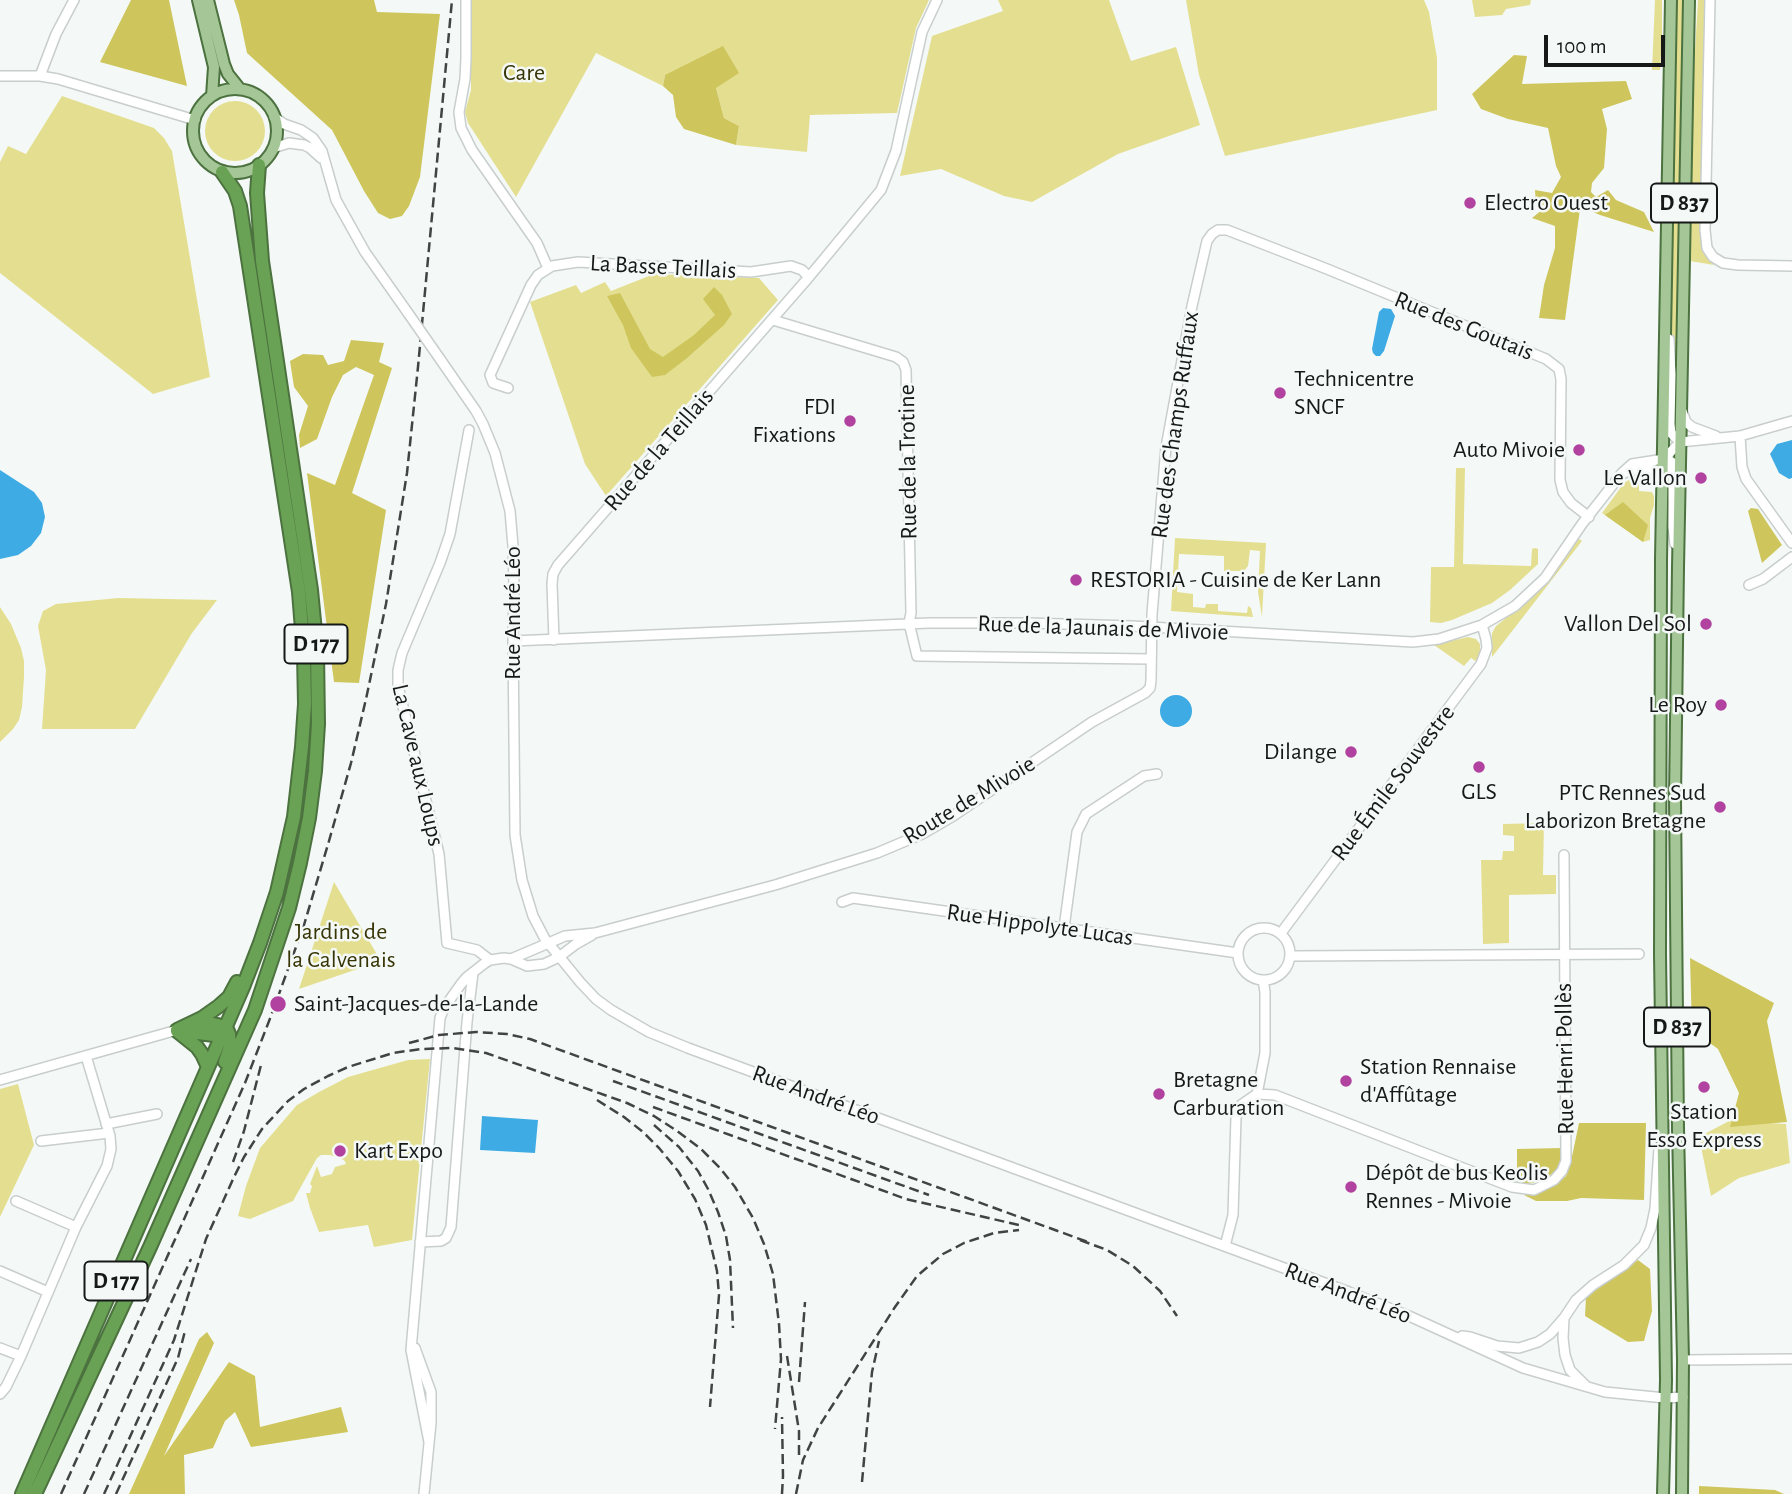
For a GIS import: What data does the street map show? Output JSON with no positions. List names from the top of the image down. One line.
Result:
{"streets":{"highway":["D 177"],"main road":["D 837"],"street":["La Basse Teillais","Rue des Goutais","Rue des Champs Ruffaux","Rue de la Teillais","Rue de la Trotine","Rue André Léo","Rue de la Jaunais de Mivoie","La Cave aux Loups","Rue Émile Souvestre","Route de Mivoie","Rue Hippolyte Lucas","Rue Henri Pollès"]},"crossings":[["D 837","Rue André Léo"],["D 837","Rue de la Jaunais de Mivoie"],["La Basse Teillais","Rue de la Teillais"],["Rue des Goutais","Rue des Champs Ruffaux"],["Rue des Goutais","Rue de la Jaunais de Mivoie"],["Rue des Champs Ruffaux","Rue de la Jaunais de Mivoie"],["Rue des Champs Ruffaux","Route de Mivoie"],["Rue de la Teillais","Rue de la Trotine"],["Rue de la Teillais","Rue de la Jaunais de Mivoie"],["Rue de la Trotine","Rue de la Jaunais de Mivoie"],["Rue de la Trotine","Route de Mivoie"],["Rue André Léo","Rue de la Jaunais de Mivoie"],["Rue André Léo","Route de Mivoie"],["Rue de la Jaunais de Mivoie","Rue Émile Souvestre"],["Rue de la Jaunais de Mivoie","Route de Mivoie"],["Rue Émile Souvestre","Rue Hippolyte Lucas"]],"parks":["Care","Jardins de la Calvenais"],"places":["Electro Ouest","Technicentre SNCF","FDI Fixations","Auto Mivoie","Le Vallon","RESTORIA - Cuisine de Ker Lann","Vallon Del Sol","Le Roy","Dilange","GLS","PTC Rennes Sud Laborizon Bretagne","Saint-Jacques-de-la-Lande","Station Rennaise d'Affûtage","Station Esso Express","Bretagne Carburation","Kart Expo","Dépôt de bus Keolis Rennes - Mivoie"],"scale_bar":"100 m"}
